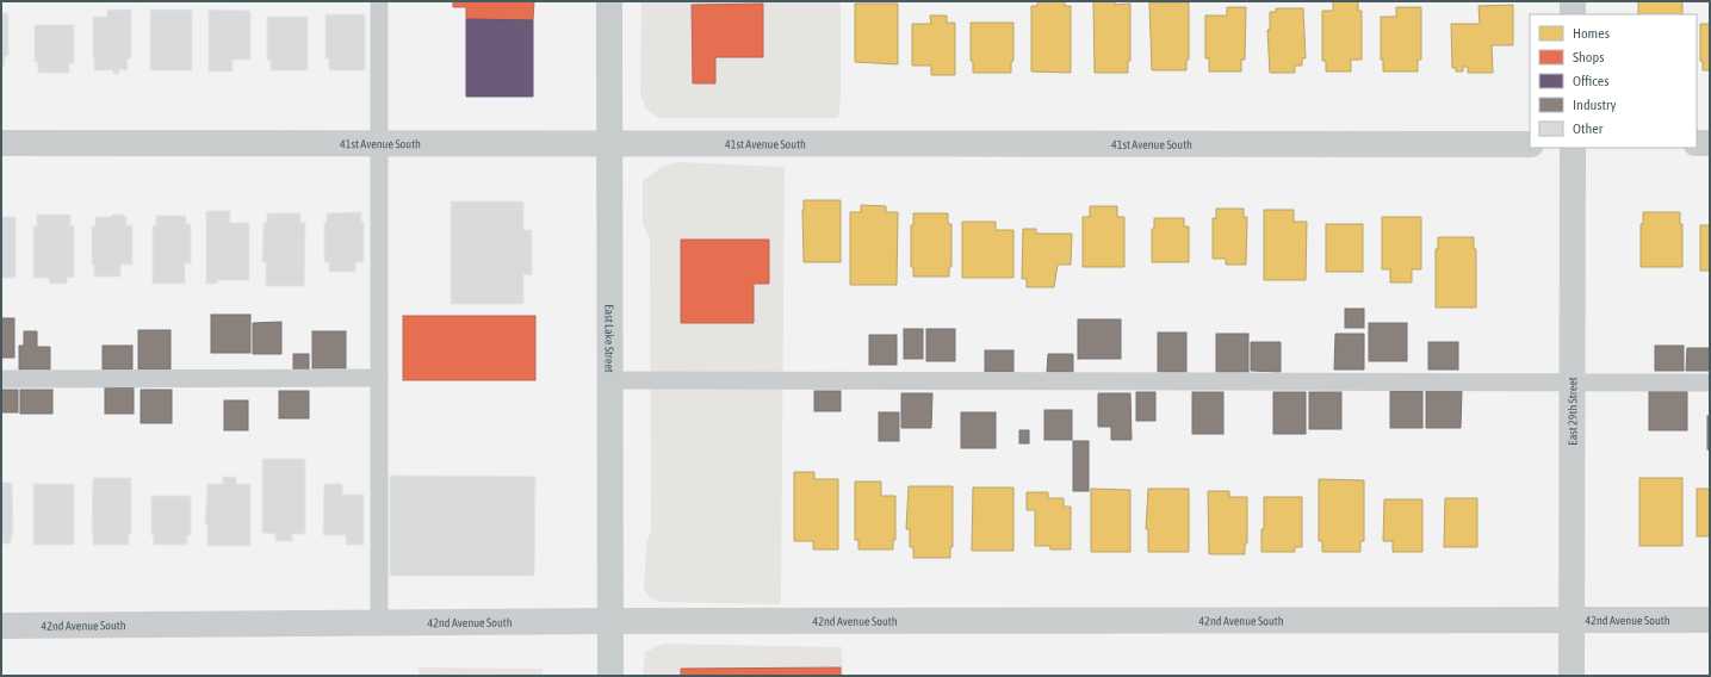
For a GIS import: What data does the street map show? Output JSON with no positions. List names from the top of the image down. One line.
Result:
{"streets":{"main road":["East Lake Street"],"street":["41st Avenue South","East 29th Street","42nd Avenue South"]},"crossings":[["41st Avenue South","East Lake Street"],["East Lake Street","42nd Avenue South"],["East 29th Street","42nd Avenue South"]],"legend":["Homes","Shops","Offices","Industry","Other"]}
